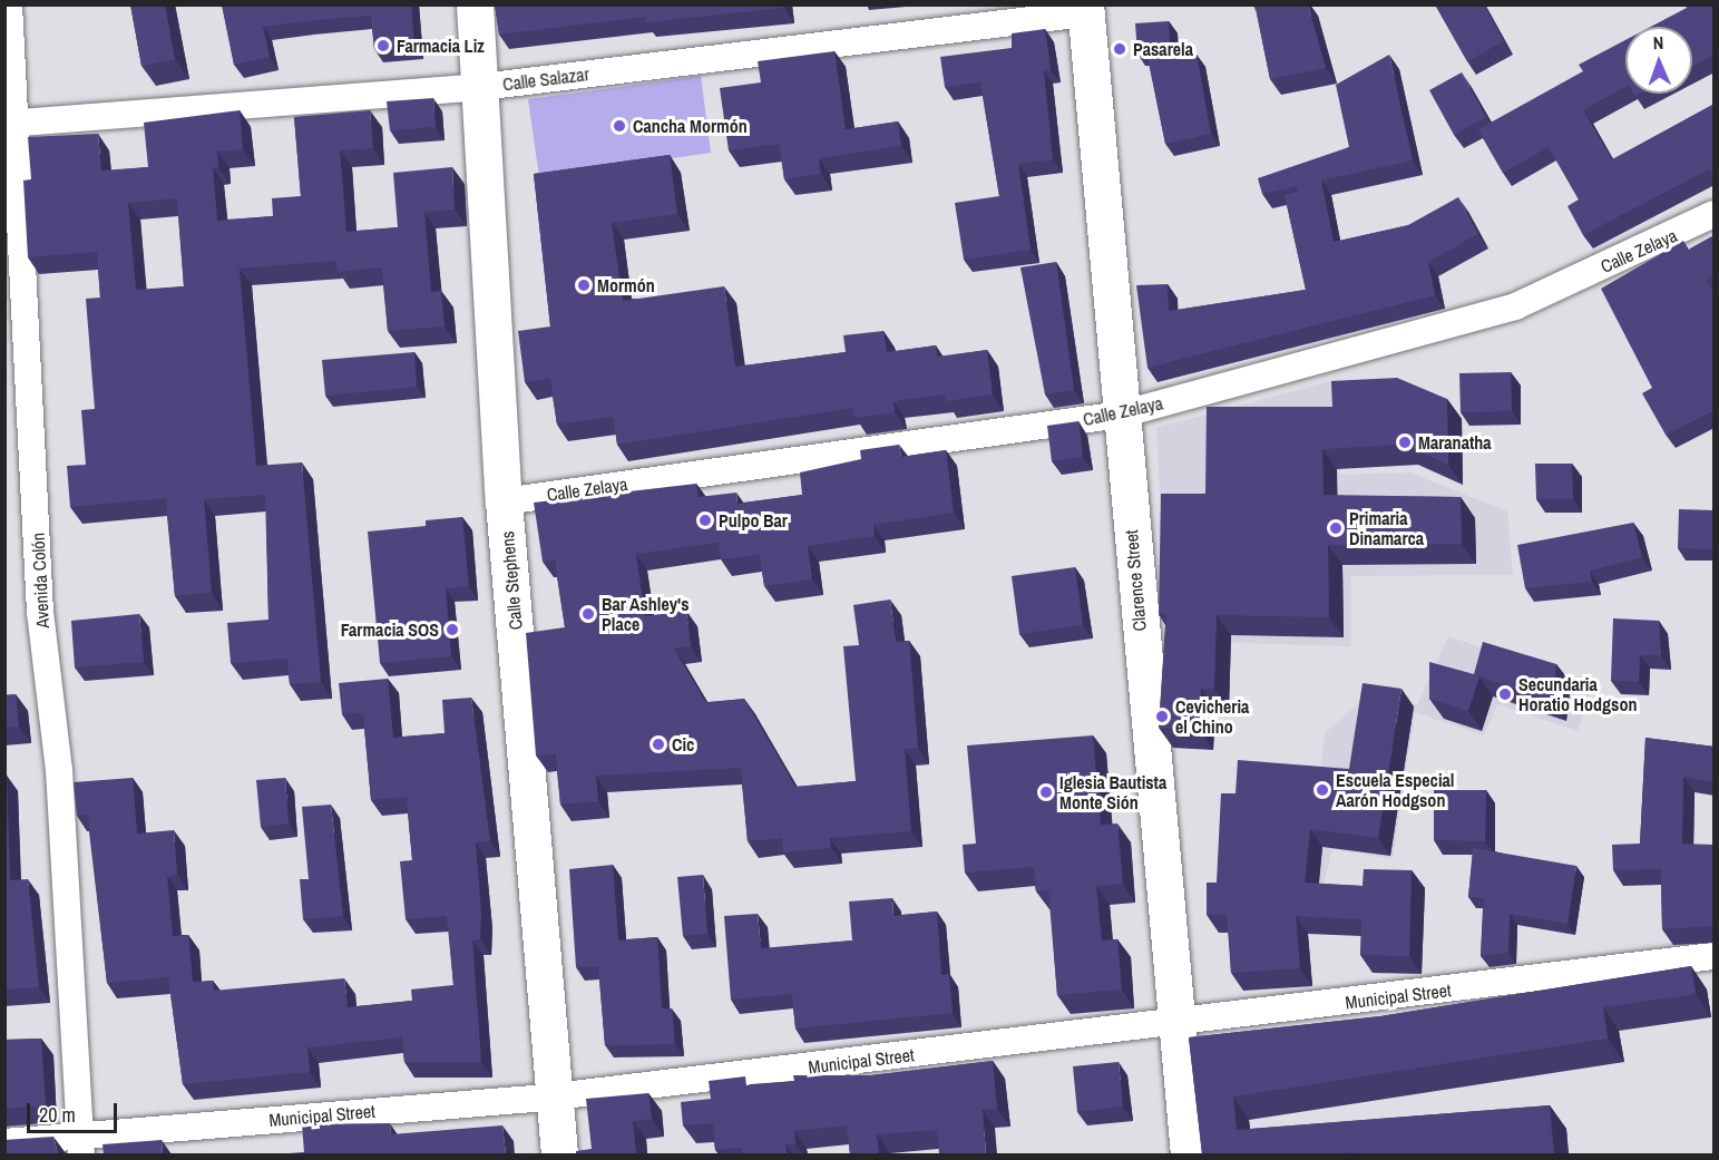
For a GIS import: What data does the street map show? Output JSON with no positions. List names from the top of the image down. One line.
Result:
{"streets":{"street":["Calle Salazar","Calle Zelaya","Avenida Colón","Calle Stephens","Clarence Street","Municipal Street"]},"crossings":[["Calle Salazar","Avenida Colón"],["Calle Salazar","Calle Stephens"],["Calle Salazar","Clarence Street"],["Calle Zelaya","Calle Stephens"],["Calle Zelaya","Clarence Street"],["Avenida Colón","Municipal Street"],["Calle Stephens","Municipal Street"],["Clarence Street","Municipal Street"]],"places":["Farmacia Liz","Pasarela","Cancha Mormón","Mormón","Maranatha","Pulpo Bar","Primaria Dinamarca","Bar Ashley's Place","Farmacia SOS","Secundaria Horatio Hodgson","Cevicheria el Chino","Cic","Escuela Especial Aarón Hodgson","Iglesia Bautista Monte Sión"],"scale_bar":"20 m","north":"top"}
